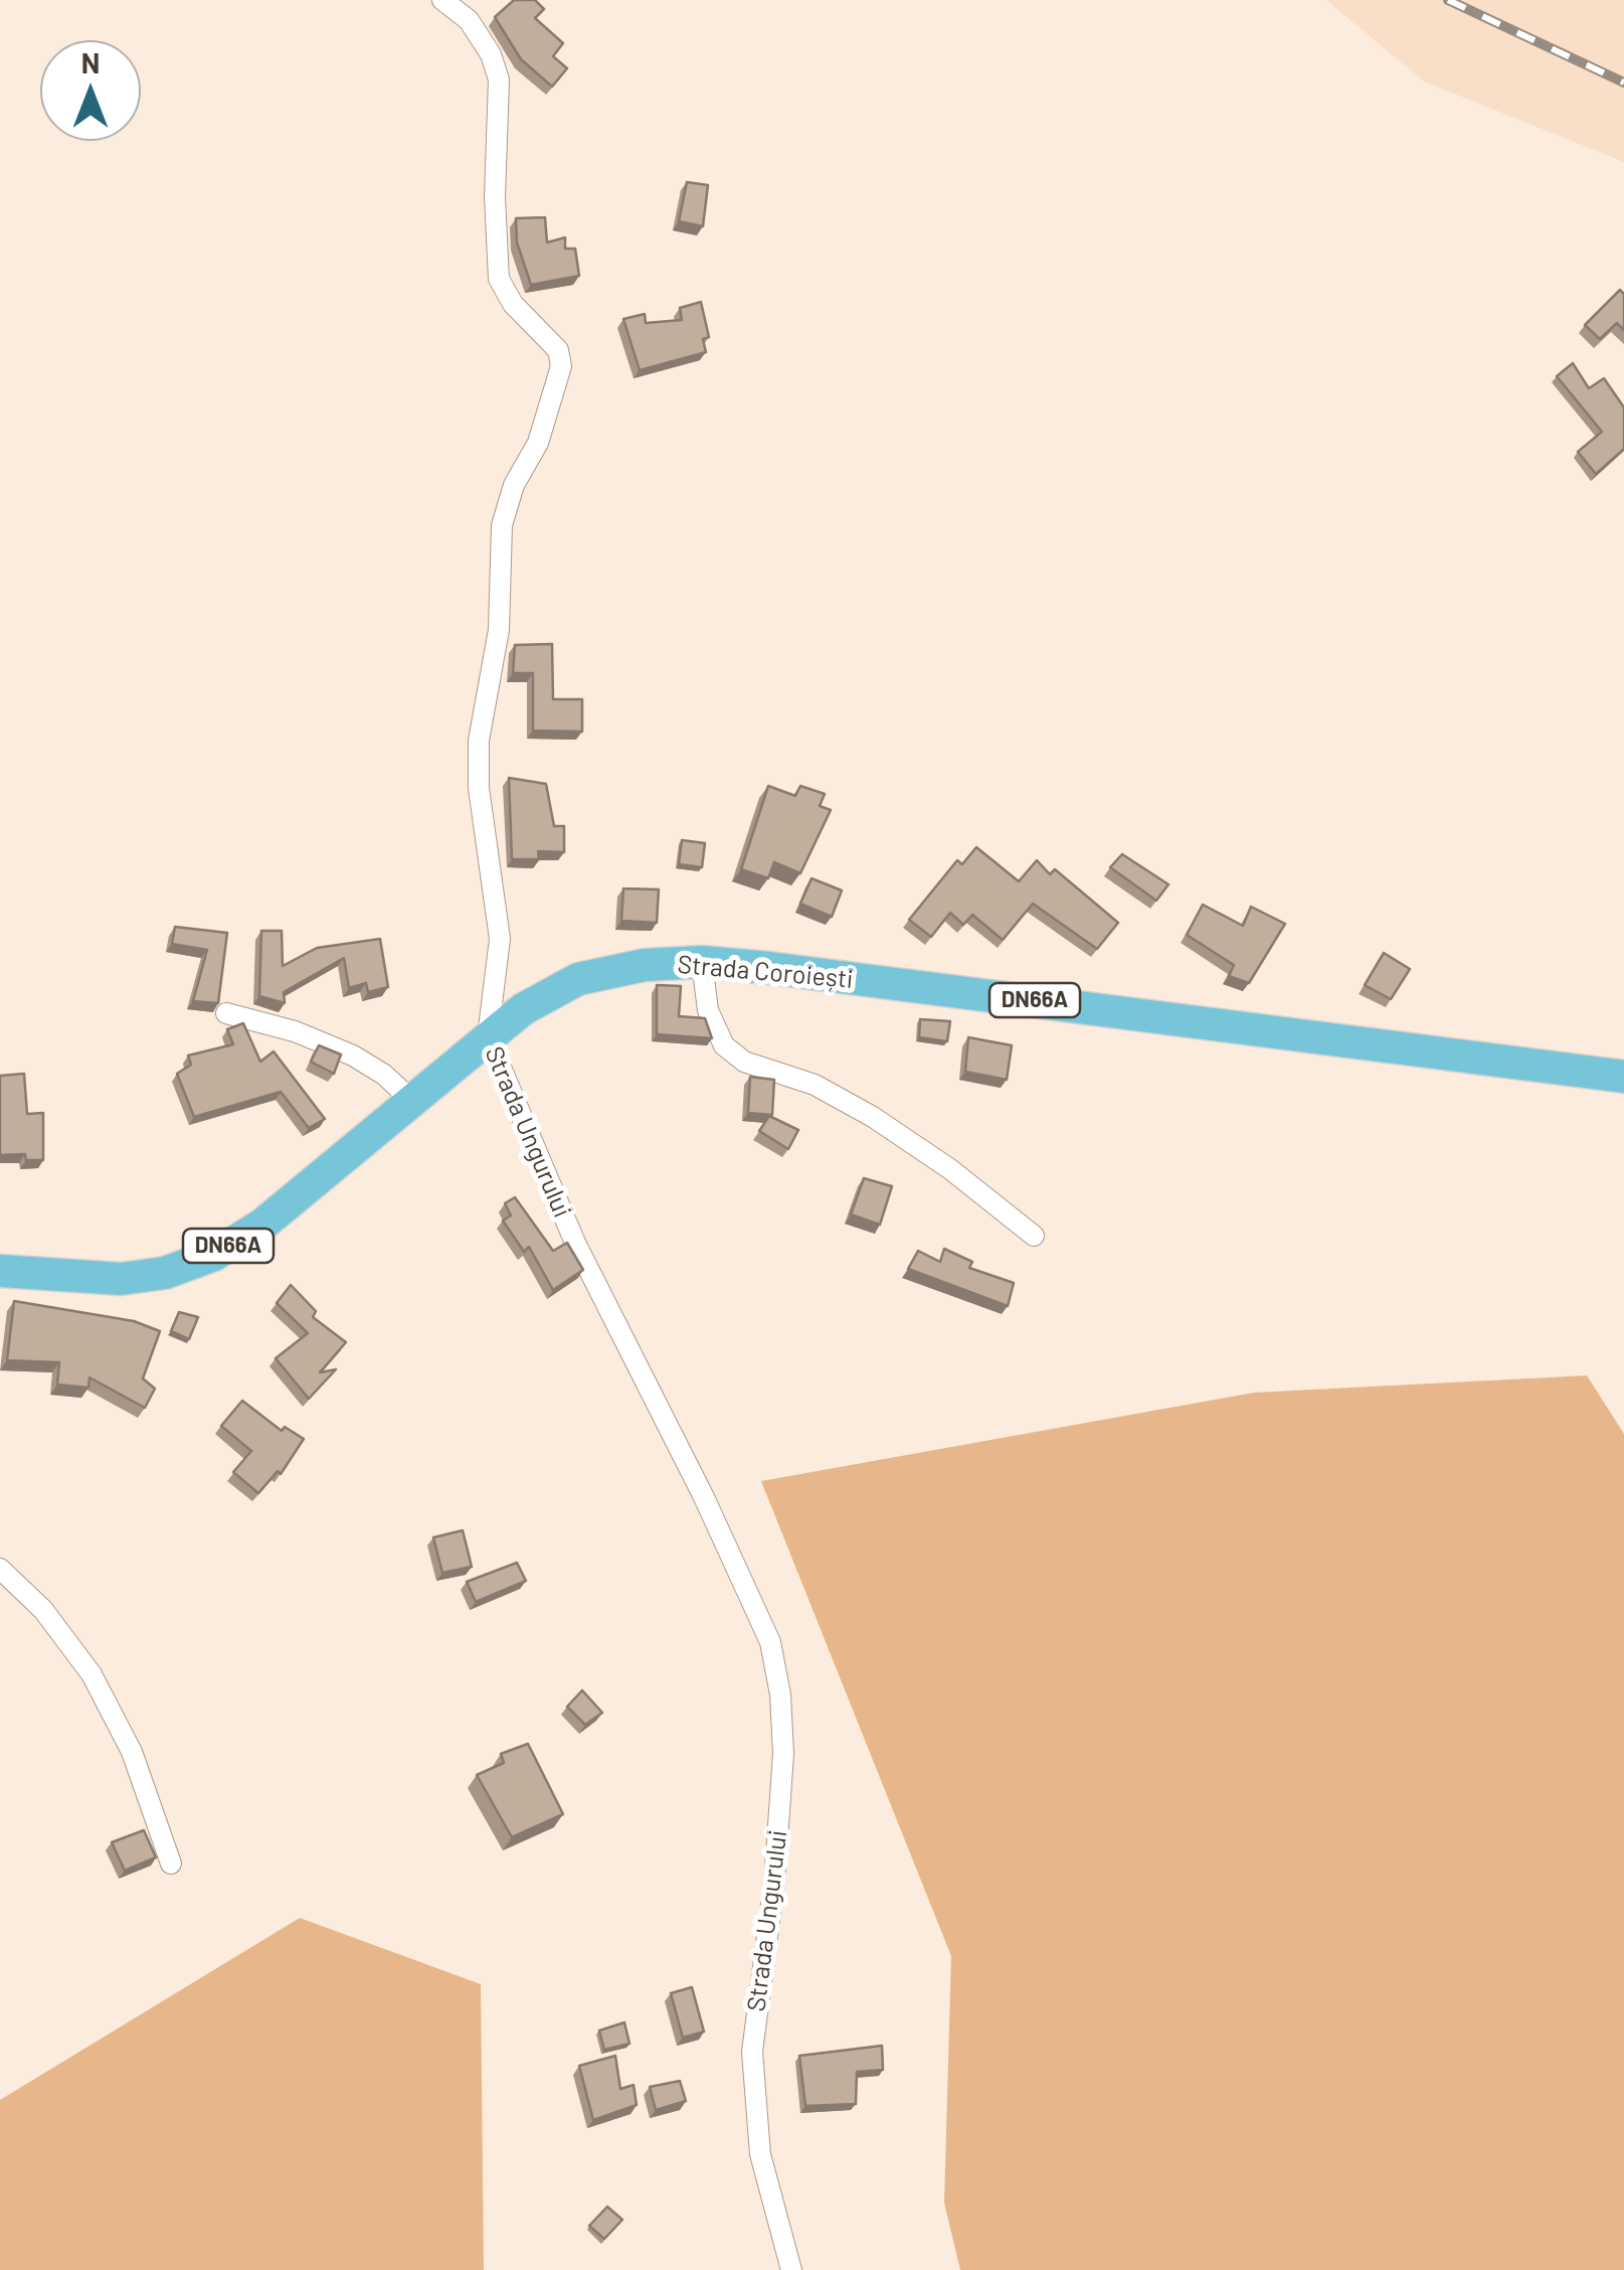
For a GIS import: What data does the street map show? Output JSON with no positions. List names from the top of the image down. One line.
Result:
{"streets":{"main road":["Strada Coroiești","DN66A"],"street":["Strada Ungurului"]},"crossings":[["Strada Coroiești","Strada Ungurului"]],"north":"top"}
